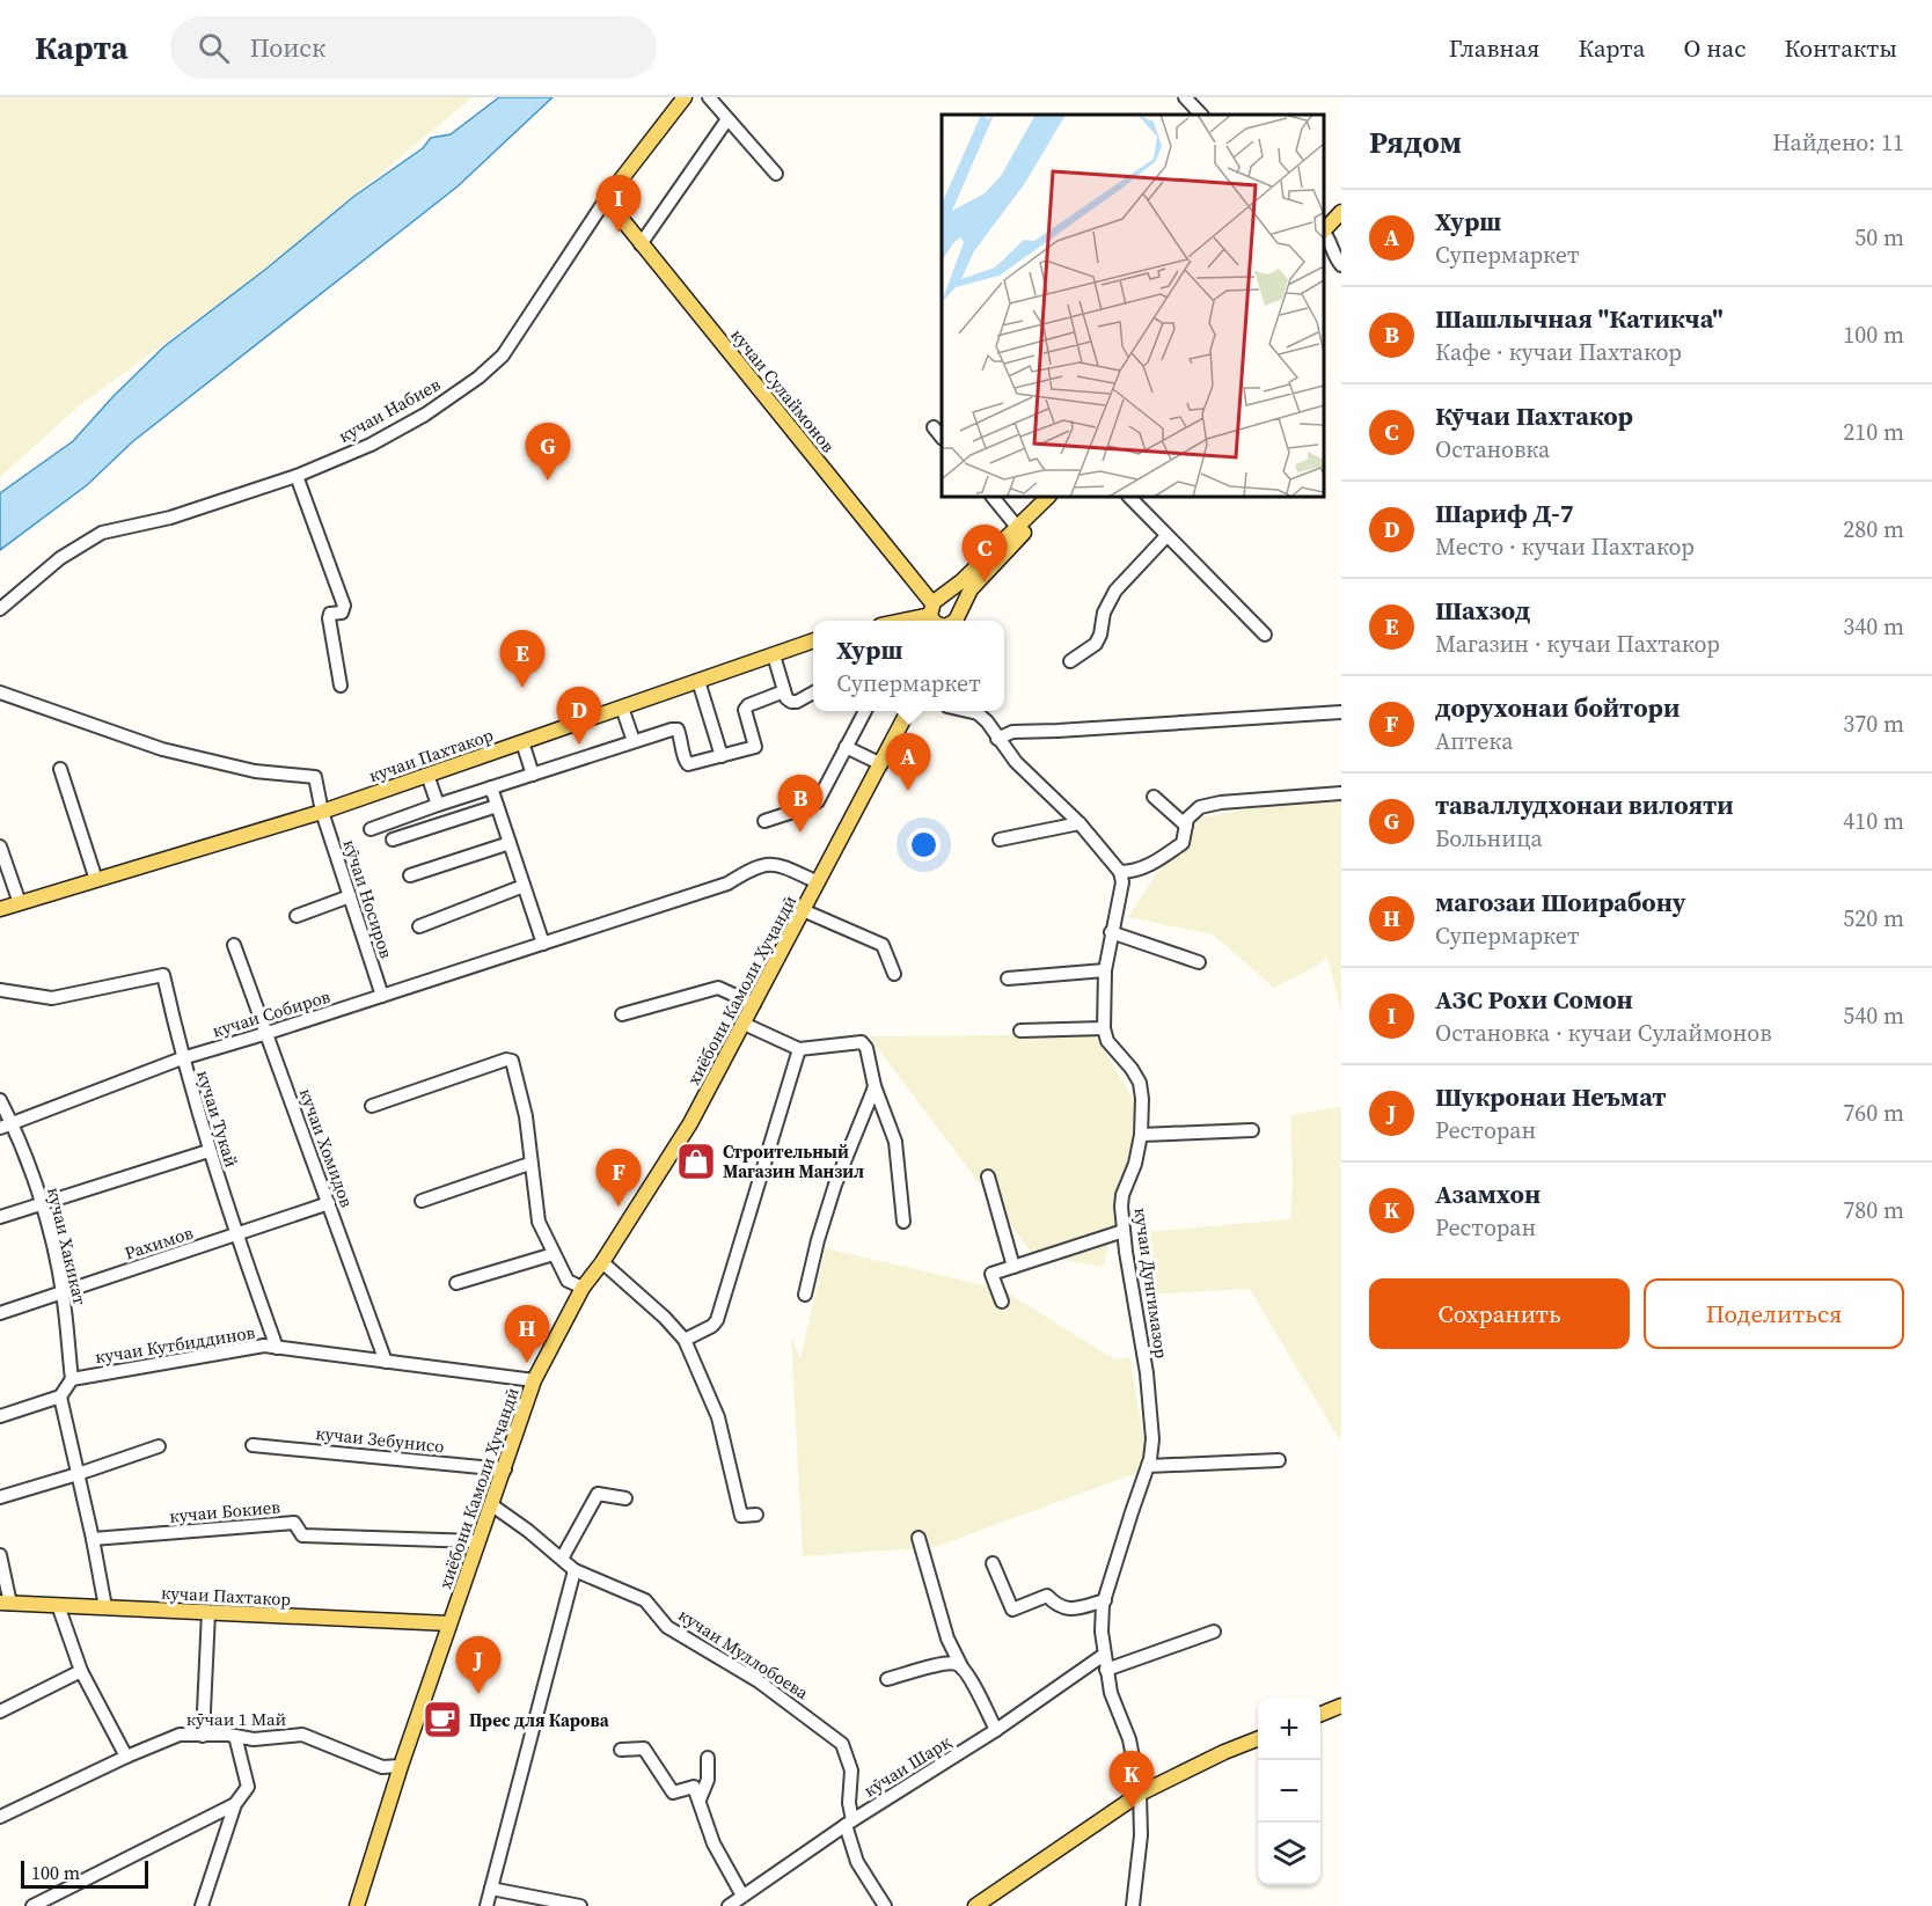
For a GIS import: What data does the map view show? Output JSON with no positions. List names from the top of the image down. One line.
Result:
{"streets":{"main road":["кучаи Сулаймонов","кучаи Набиев","кучаи Пахтакор","хиёбони Камоли Хуҷандӣ"],"street":["кӯчаи Носиров","кучаи Собиров","кучаи Тукай","кучаи Хомидов","Рахимов","кучаи Хакикат","кучаи Дунгимазор","кучаи Кутбиддинов","кучаи Зебунисо","кучаи Бокиев","кучаи Муллобоева","кӯчаи 1 Май","кӯчаи Шарқ"]},"crossings":[["кучаи Сулаймонов","кучаи Набиев"],["кучаи Пахтакор","кӯчаи Носиров"],["кучаи Пахтакор","хиёбони Камоли Хуҷандӣ"],["кӯчаи Носиров","кучаи Собиров"],["хиёбони Камоли Хуҷандӣ","кучаи Собиров"],["хиёбони Камоли Хуҷандӣ","кучаи Кутбиддинов"],["хиёбони Камоли Хуҷандӣ","кучаи Зебунисо"],["хиёбони Камоли Хуҷандӣ","кучаи Бокиев"],["хиёбони Камоли Хуҷандӣ","кучаи Муллобоева"],["хиёбони Камоли Хуҷандӣ","кӯчаи 1 Май"],["кучаи Собиров","кучаи Тукай"],["кучаи Собиров","кучаи Хомидов"],["кучаи Собиров","кучаи Хакикат"],["кучаи Тукай","Рахимов"],["кучаи Тукай","кучаи Кутбиддинов"],["кучаи Хомидов","Рахимов"],["кучаи Хомидов","кучаи Кутбиддинов"],["Рахимов","кучаи Хакикат"],["кучаи Хакикат","кучаи Кутбиддинов"],["кучаи Дунгимазор","кӯчаи Шарқ"],["кучаи Муллобоева","кӯчаи Шарқ"]],"places":{"shop":["Строительный Магазин Манзил"],"cafe":["Прес для Карова"]},"scale_bar":"100 m","page":{"header":"Карта","search":"Поиск","nav":["Главная","Карта","О нас","Контакты"],"heading":["Рядом","Найдено: 11"],"pins":["I","G","C","E","D","A","B","F","H","J","K"],"list":[{"mark":"A","name":"Хурш","note":"Супермаркет","value":"50 m"},{"mark":"B","name":"Шашлычная \"Катикча\"","note":"Кафе · кучаи Пахтакор","value":"100 m"},{"mark":"C","name":"Кӯчаи Пахтакор","note":"Остановка","value":"210 m"},{"mark":"D","name":"Шариф Д-7","note":"Место · кучаи Пахтакор","value":"280 m"},{"mark":"E","name":"Шахзод","note":"Магазин · кучаи Пахтакор","value":"340 m"},{"mark":"F","name":"дорухонаи бойтори","note":"Аптека","value":"370 m"},{"mark":"G","name":"таваллудхонаи вилояти","note":"Больница","value":"410 m"},{"mark":"H","name":"магозаи Шоирабону","note":"Супермаркет","value":"520 m"},{"mark":"I","name":"АЗС Рохи Сомон","note":"Остановка · кучаи Сулаймонов","value":"540 m"},{"mark":"J","name":"Шукронаи Неъмат","note":"Ресторан","value":"760 m"},{"mark":"K","name":"Азамхон","note":"Ресторан","value":"780 m"}],"popup":["Хурш","Супермаркет"],"buttons":["Сохранить","Поделиться"],"map_buttons":["+","−"],"scale":"100 m"}}
